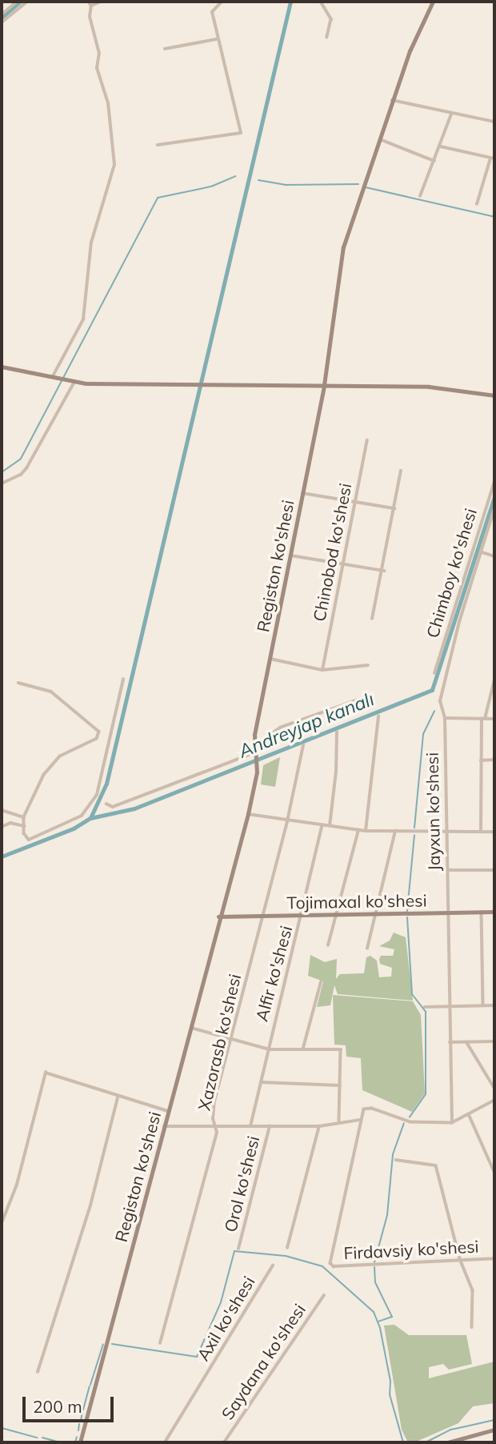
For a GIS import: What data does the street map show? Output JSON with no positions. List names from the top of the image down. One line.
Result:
{"streets":{"street":["Chinobod ko'shesi","Registon ko'shesi","Chimboy ko'shesi","Jayxun ko'shesi","Tojimaxal ko'shesi","Alfir ko'shesi","Xazorasb ko'shesi","Orol ko'shesi","Firdavsiy ko'shesi","Axil ko'shesi","Saydana ko'shesi"]},"crossings":[["Registon ko'shesi","Tojimaxal ko'shesi"],["Jayxun ko'shesi","Tojimaxal ko'shesi"],["Tojimaxal ko'shesi","Alfir ko'shesi"],["Tojimaxal ko'shesi","Xazorasb ko'shesi"]],"water":["Andreyjap kanalı"],"scale_bar":"200 m"}
